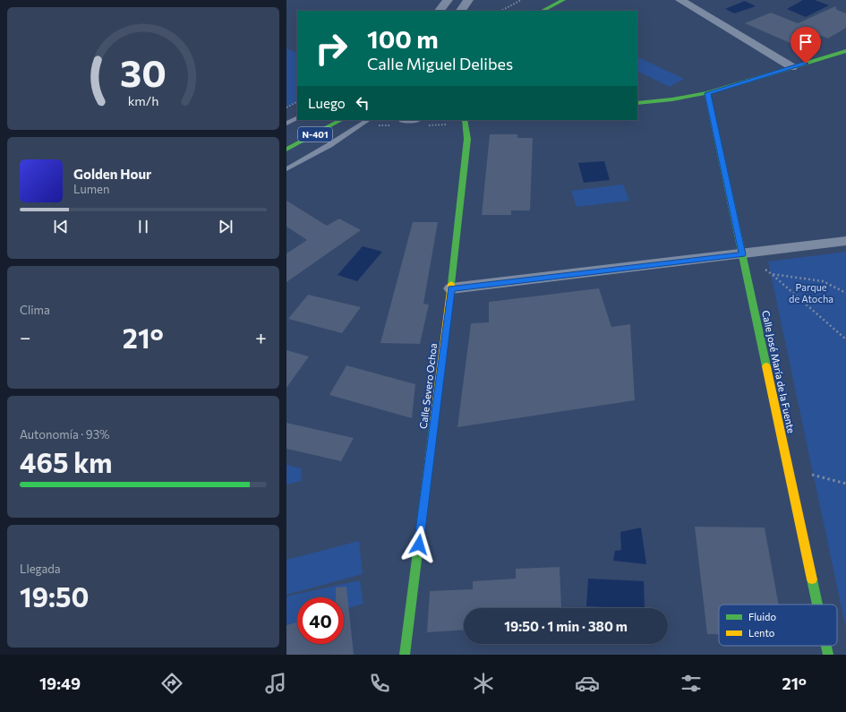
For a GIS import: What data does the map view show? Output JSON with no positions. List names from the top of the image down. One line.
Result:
{"streets":{"main road":["N-401","Calle José María de la Fuente","Calle Severo Ochoa"]},"parks":["Parque de Atocha"],"legend":["Fluido","Lento"],"page":{"turn":["100 m","Calle Miguel Delibes"],"then":"Luego","song":["Golden Hour","Lumen"],"tile":["Clima",["Autonomía · 93%","465 km"],["Llegada","19:50"]],"heat":["−","21°","+"],"limit":"40","trip":"19:50 · 1 min · 380 m","tabs":["19:49","21°"],"gauge":["30","km/h"]}}
